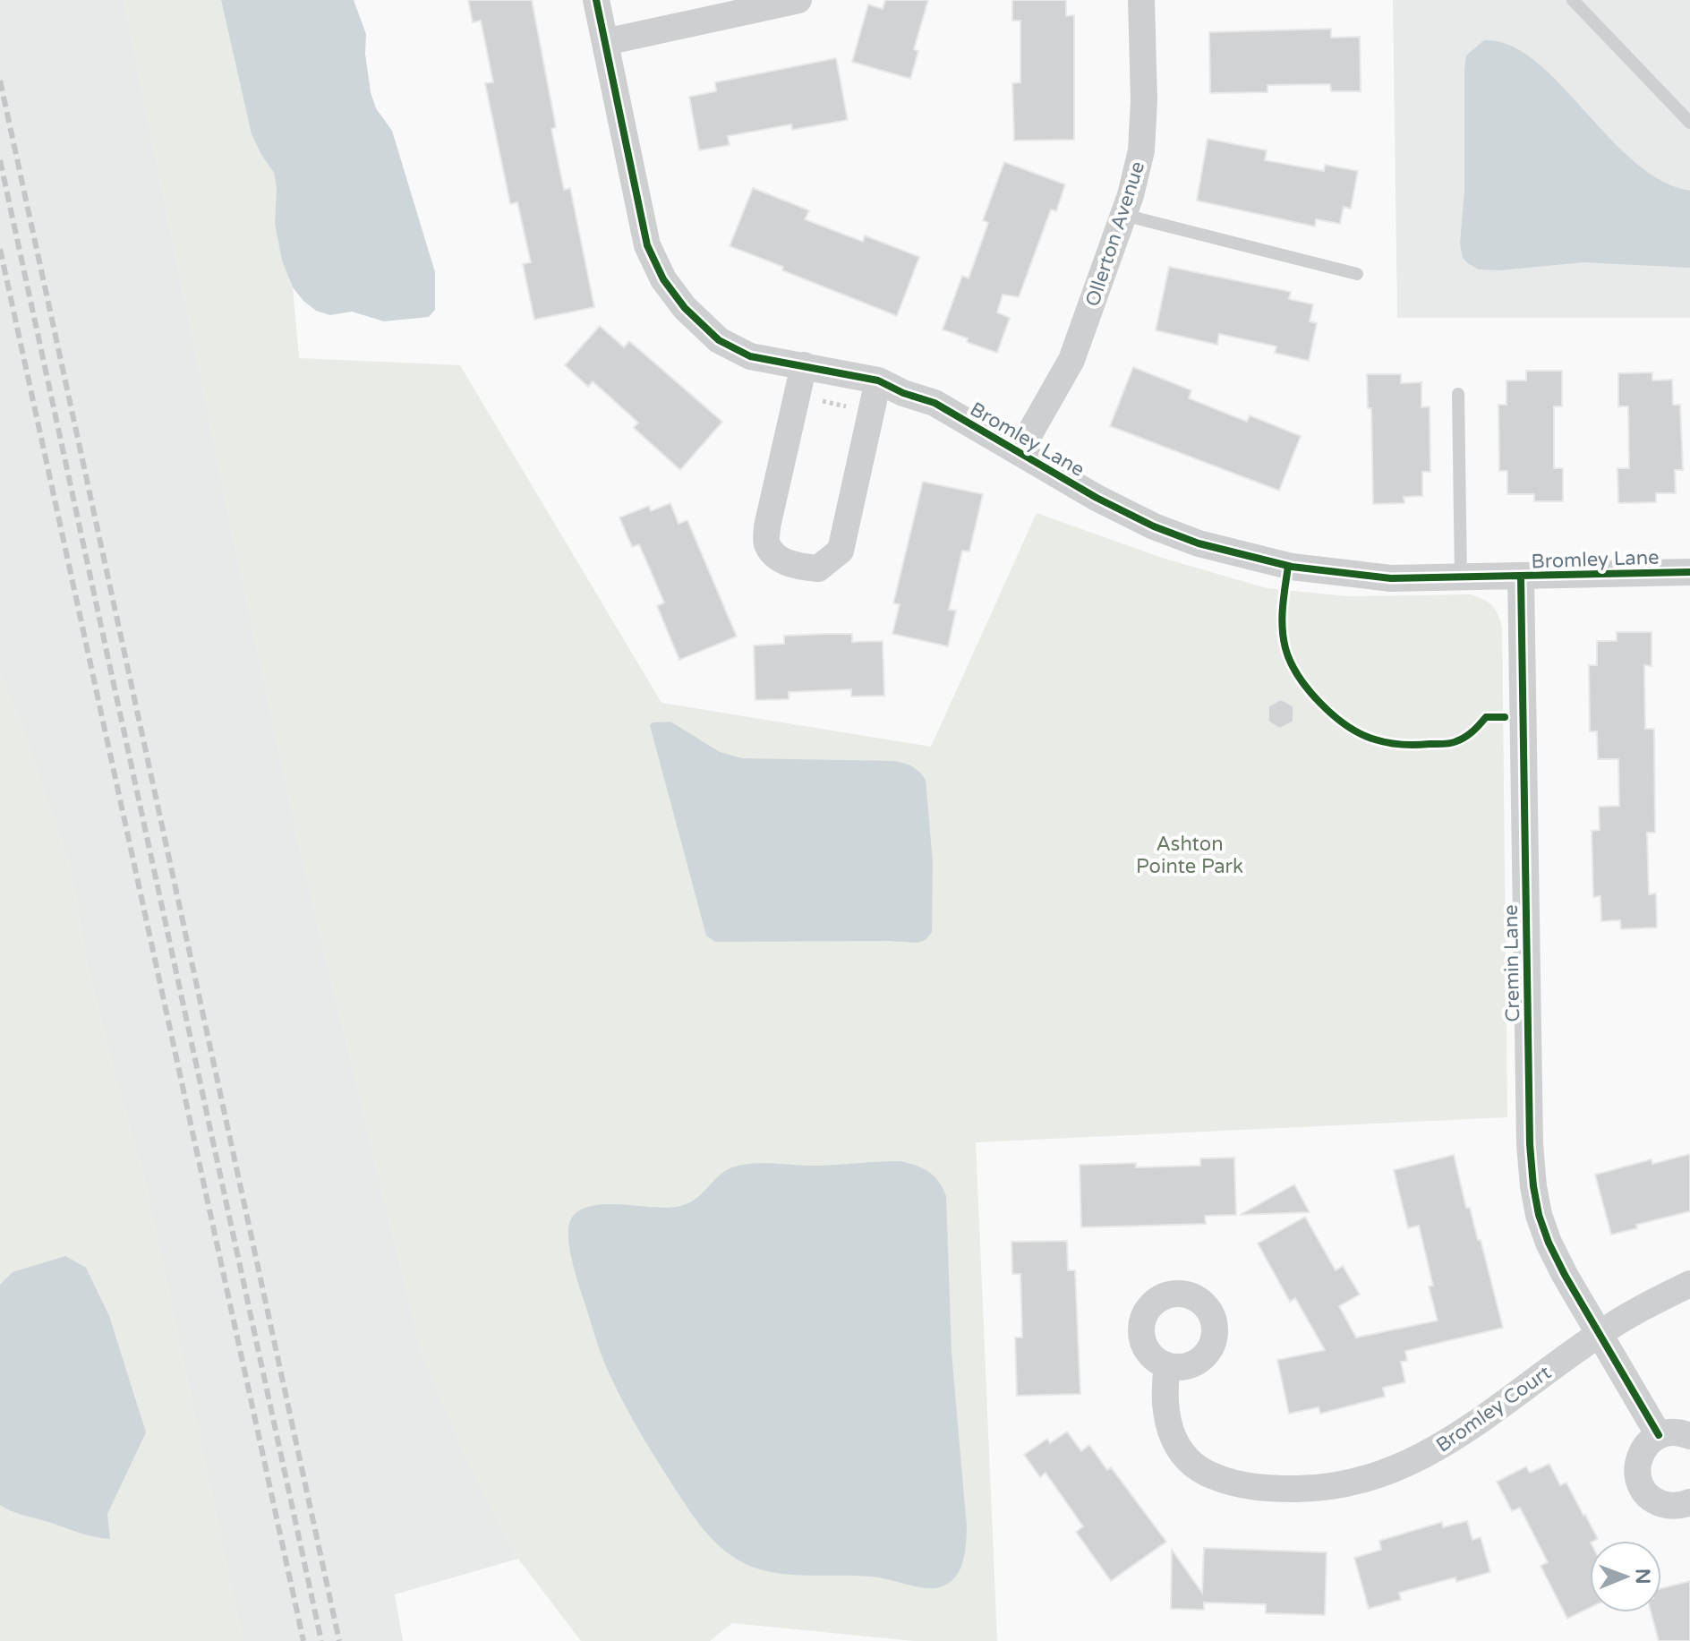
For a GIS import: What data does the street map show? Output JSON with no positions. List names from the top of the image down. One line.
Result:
{"streets":{"street":["Ollerton Avenue","Bromley Lane","Cremin Lane","Bromley Court"]},"crossings":[["Ollerton Avenue","Bromley Lane"],["Bromley Lane","Cremin Lane"],["Cremin Lane","Bromley Court"]],"parks":["Ashton Pointe Park"],"north":"right"}
